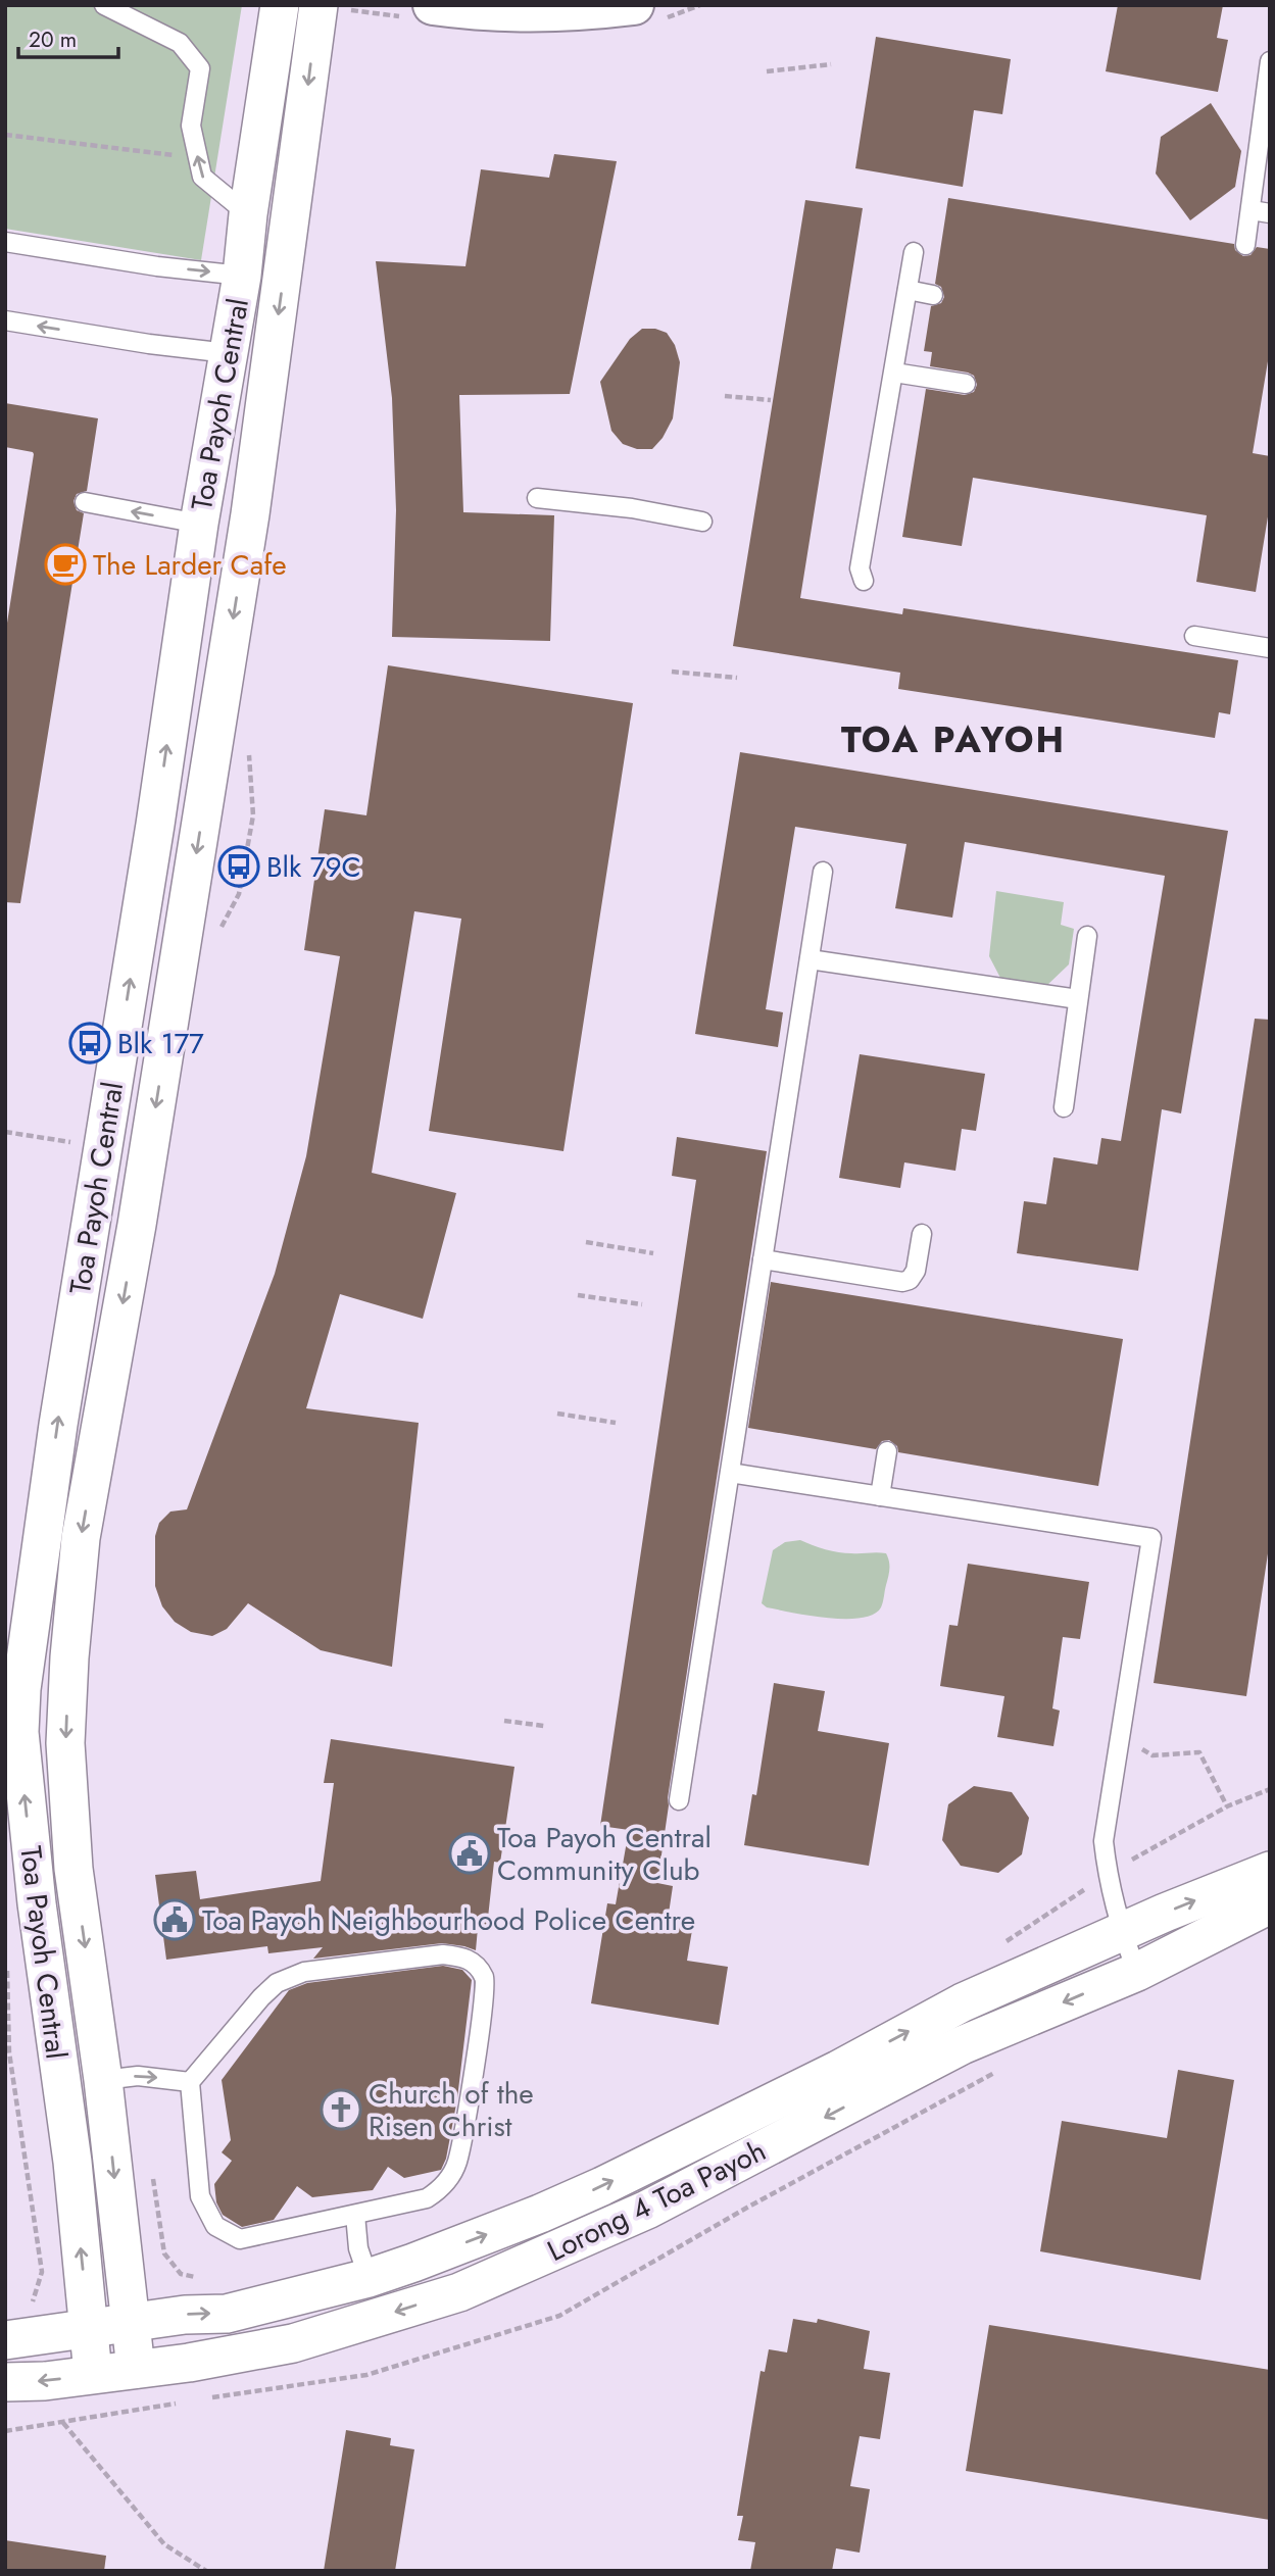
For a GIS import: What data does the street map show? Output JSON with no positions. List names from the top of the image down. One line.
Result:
{"streets":{"street":["Toa Payoh Central","Lorong 4 Toa Payoh"]},"crossings":[["Toa Payoh Central","Lorong 4 Toa Payoh"]],"districts":["TOA PAYOH"],"places":{"cafe":["The Larder Cafe"],"bus stop":["Blk 79C","Blk 177"],"public building":["Toa Payoh Central Community Club","Toa Payoh Neighbourhood Police Centre"],"church":["Church of the Risen Christ"]},"scale_bar":"20 m"}
